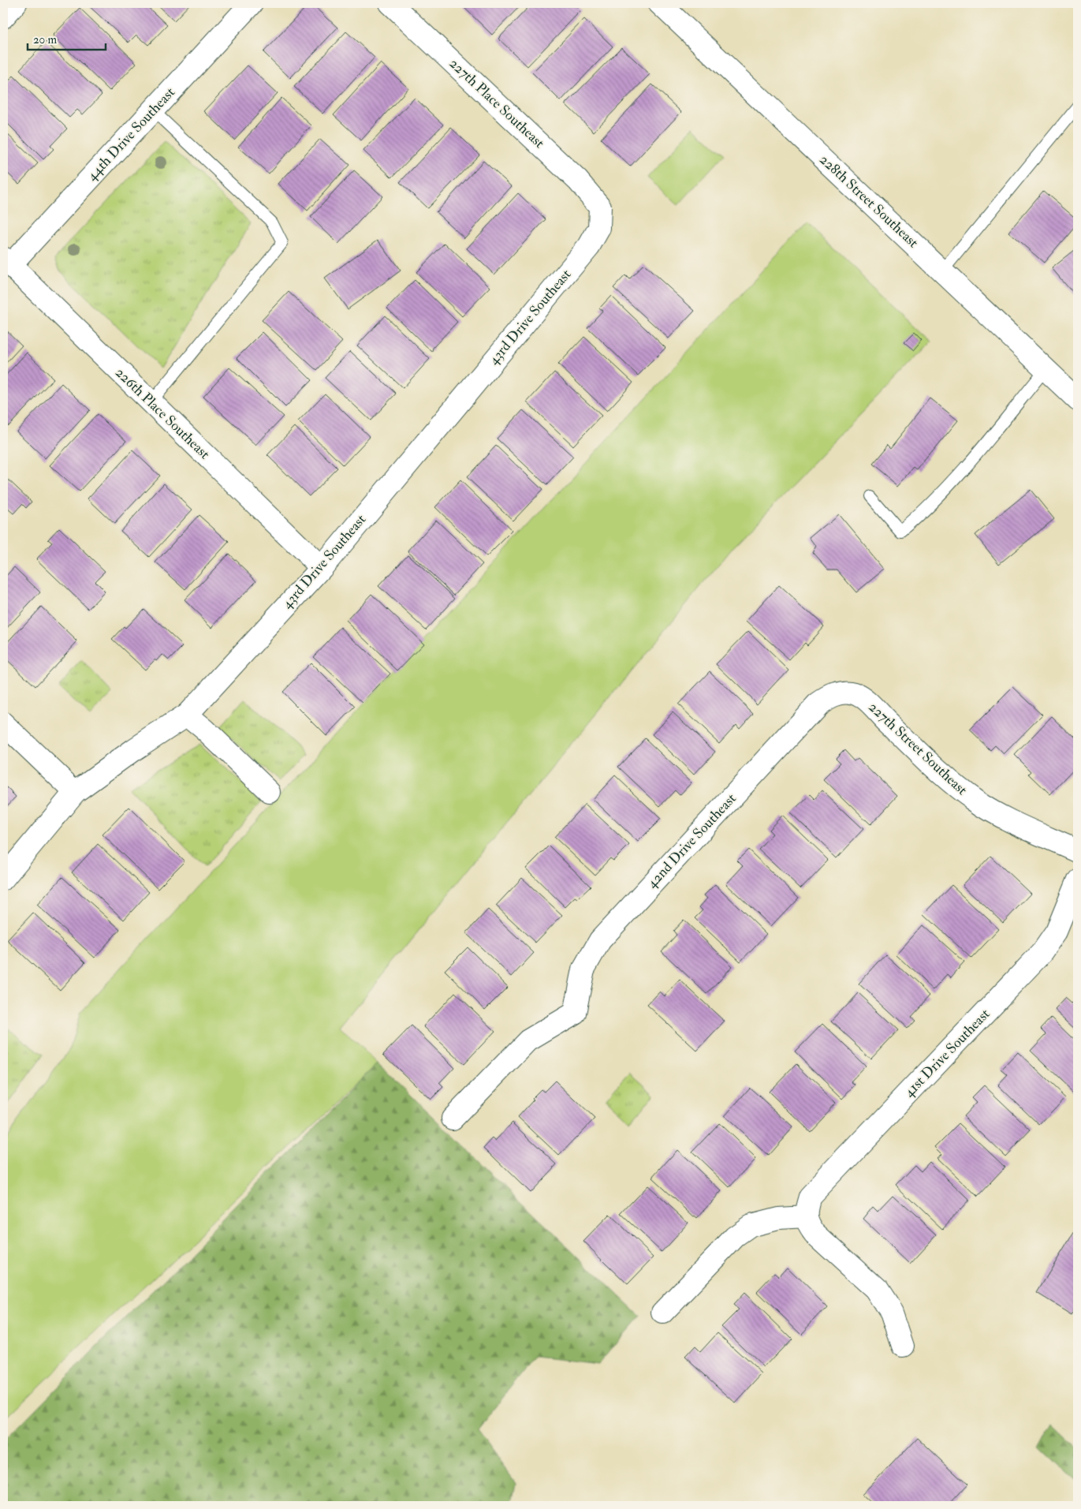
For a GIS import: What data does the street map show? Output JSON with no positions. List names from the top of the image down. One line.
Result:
{"streets":{"street":["227th Place Southeast","44th Drive Southeast","228th Street Southeast","43rd Drive Southeast","226th Place Southeast","227th Street Southeast","42nd Drive Southeast","41st Drive Southeast"]},"crossings":[["227th Place Southeast","43rd Drive Southeast"],["44th Drive Southeast","226th Place Southeast"],["43rd Drive Southeast","226th Place Southeast"],["227th Street Southeast","42nd Drive Southeast"]],"scale_bar":"20 m"}
